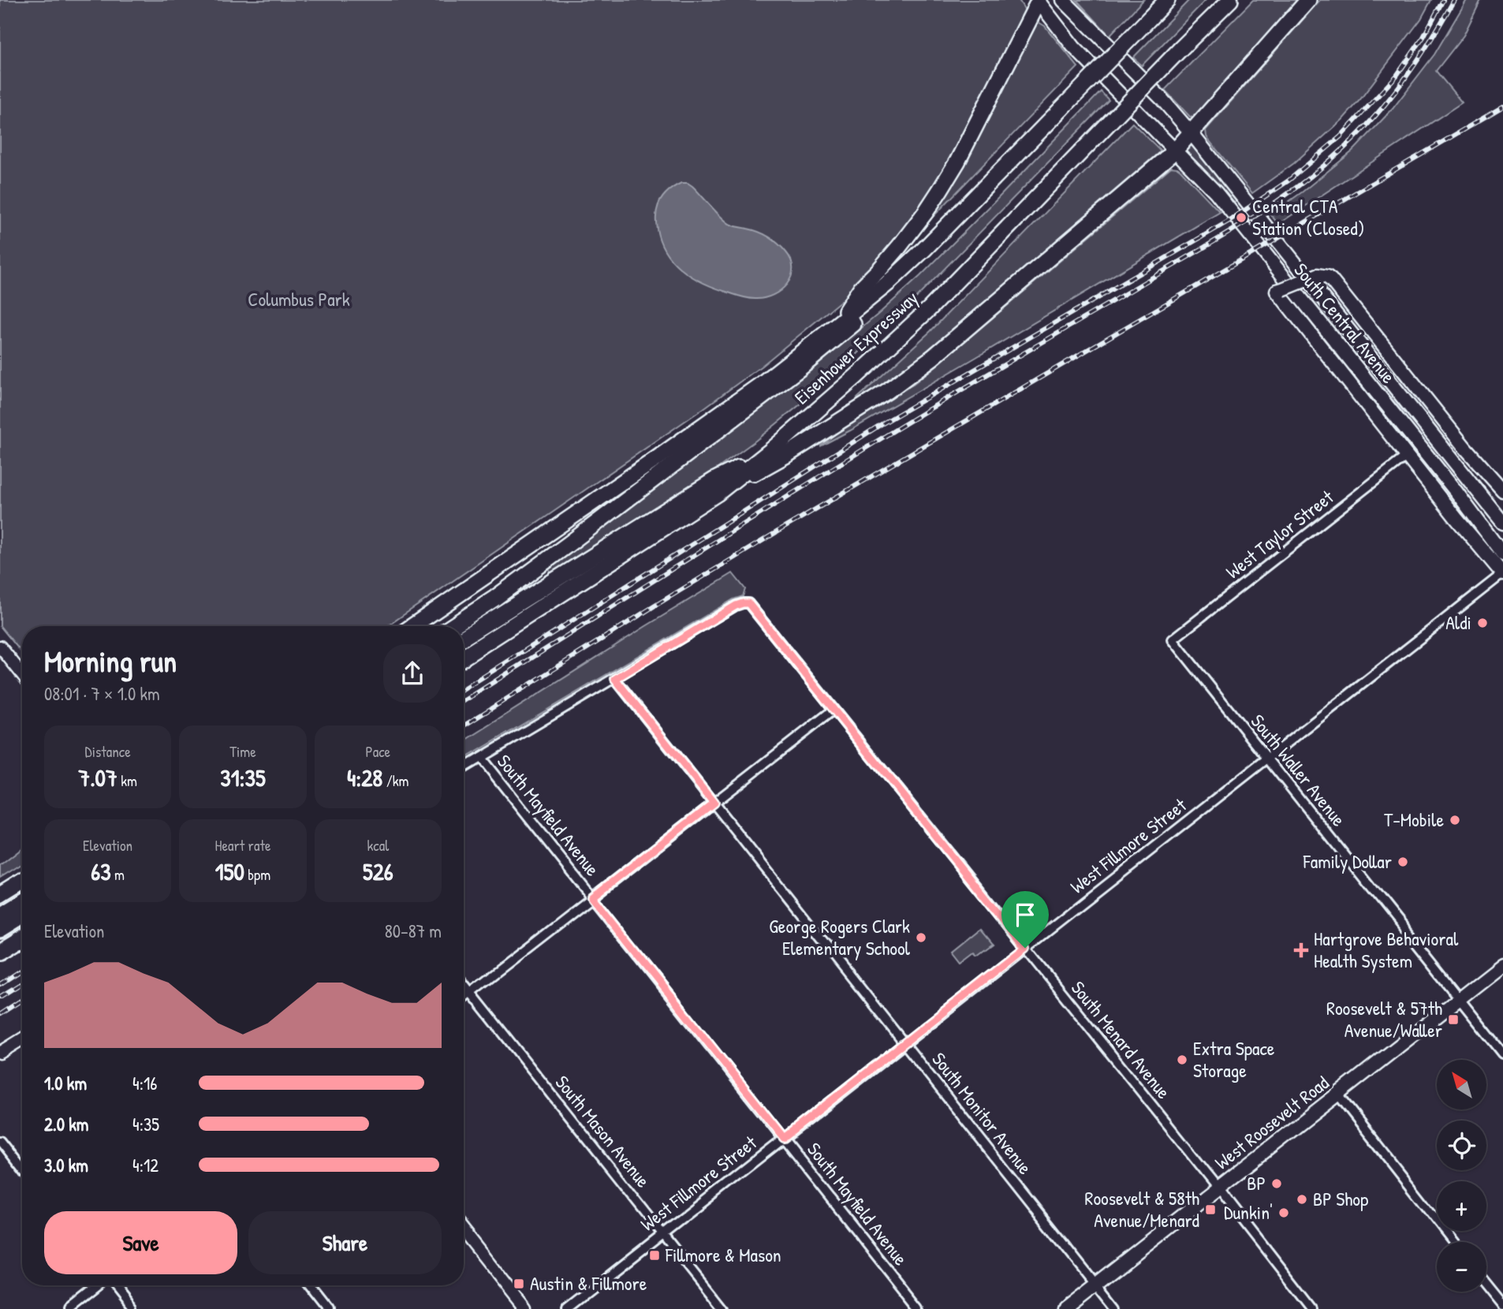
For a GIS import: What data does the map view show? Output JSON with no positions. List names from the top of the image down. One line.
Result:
{"streets":{"highway":["Eisenhower Expressway"],"main road":["South Central Avenue","West Roosevelt Road"],"street":["West Taylor Street","South Waller Avenue","South Mayfield Avenue","West Fillmore Street","South Menard Avenue","South Monitor Avenue","South Mason Avenue"]},"crossings":[["West Taylor Street","South Waller Avenue"],["South Waller Avenue","West Fillmore Street"],["South Waller Avenue","West Roosevelt Road"],["South Mayfield Avenue","West Fillmore Street"],["West Fillmore Street","South Menard Avenue"],["West Fillmore Street","South Monitor Avenue"],["West Fillmore Street","South Mason Avenue"],["South Menard Avenue","South Monitor Avenue"],["South Menard Avenue","West Roosevelt Road"],["South Monitor Avenue","West Roosevelt Road"]],"parks":["Columbus Park"],"places":{"other":["Central CTA Station (Closed)","Aldi","T-Mobile","Family Dollar","George Rogers Clark Elementary School","Extra Space Storage","BP","BP Shop","Dunkin'"],"health":["Hartgrove Behavioral Health System"],"transit":["Roosevelt & 57th Avenue/Waller","Roosevelt & 58th Avenue/Menard","Fillmore & Mason","Austin & Fillmore"]},"north":"top left","page":{"heading":["Morning run","08:01 · 7 × 1.0 km"],"stats":[["Distance","7.07 km"],["Time","31:35"],["Pace","4:28 /km"],["Elevation","63 m"],["Heart rate","150 bpm"],["kcal","526"]],"chart":["Elevation","80–87 m"],"map_buttons":["+","−"],"list":[{"name":"1.0 km","note":"4:16"},{"name":"2.0 km","note":"4:35"},{"name":"3.0 km","note":"4:12"}],"buttons":["Save","Share"]}}
